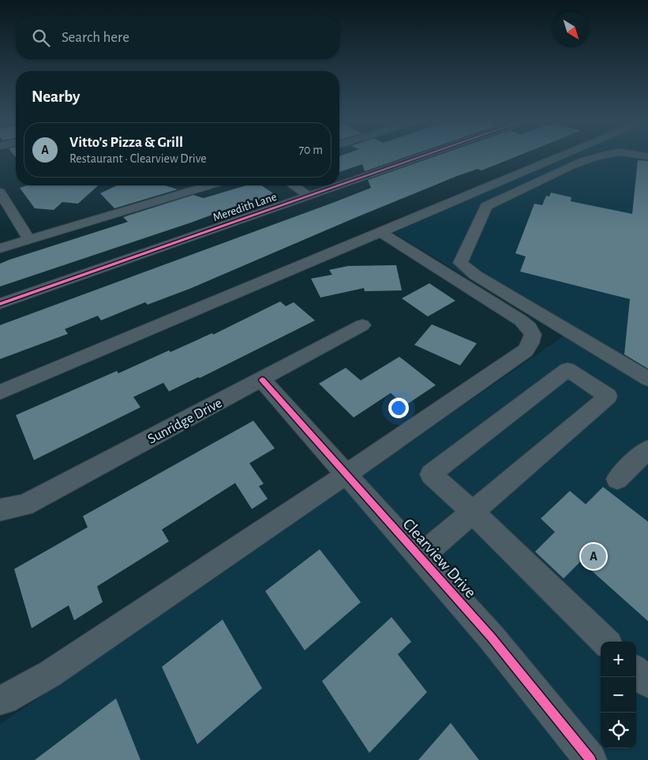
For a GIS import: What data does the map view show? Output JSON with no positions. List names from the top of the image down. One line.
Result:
{"streets":{"street":["Meredith Lane","Sunridge Drive","Clearview Drive"]},"crossings":[["Sunridge Drive","Clearview Drive"]],"north":"bottom right","page":{"search":"Search here","heading":"Nearby","list":[{"mark":"A","name":"Vitto's Pizza & Grill","note":"Restaurant · Clearview Drive","value":"70 m"}],"pins":"A","map_buttons":["+","−"]}}
